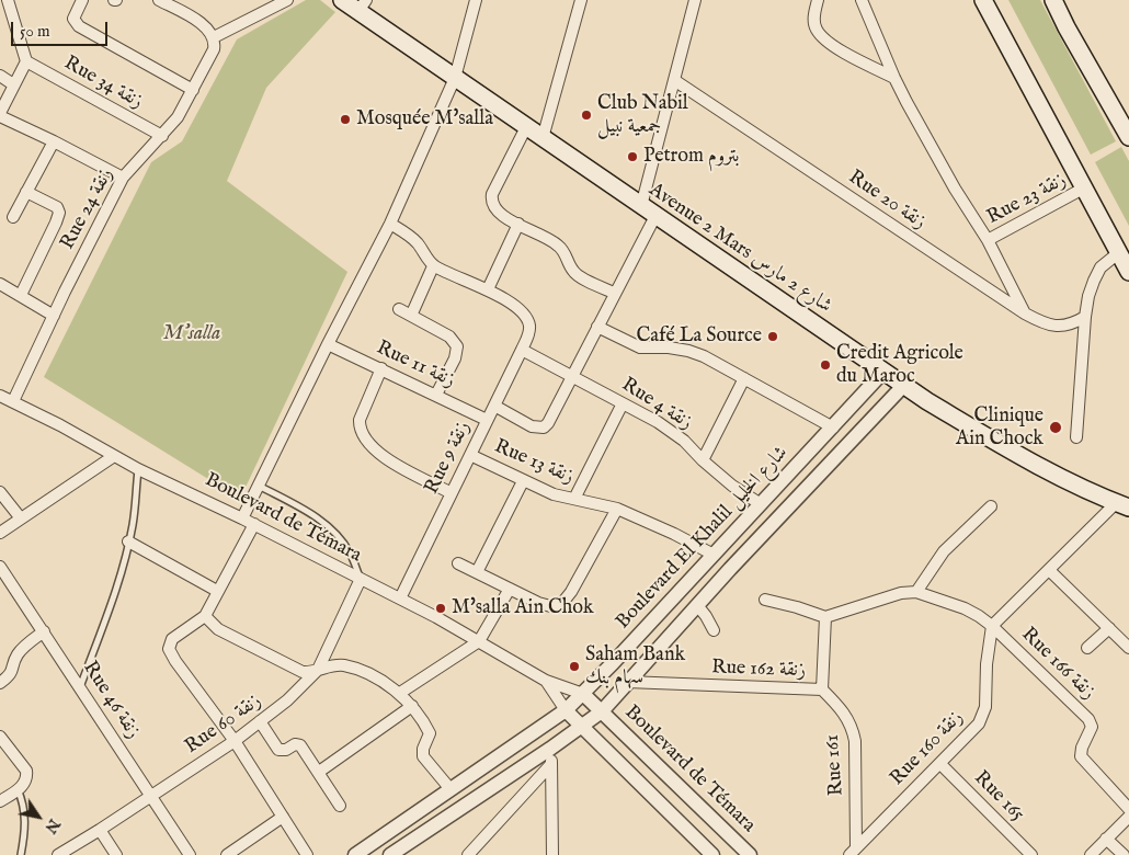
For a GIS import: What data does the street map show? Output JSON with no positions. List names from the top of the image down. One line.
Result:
{"streets":{"main road":["Avenue 2 Mars شارع 2 مارس"],"street":["Rue 34 زنقة","Rue 23 زنقة","Rue 20 زنقة","Rue 24 زنقة","Rue 11 زنقة","Rue 4 زنقة","Rue 9 زنقة","Rue 13 زنقة","Boulevard de Témara","Boulevard El Khalil شارع الخليل","Rue 166 زنقة","Rue 162 زنقة","Rue 46 زنقة","Rue 60 زنقة","Rue 160 زنقة","Rue 161","Rue 165"]},"crossings":[["Rue 34 زنقة","Rue 24 زنقة"],["Rue 24 زنقة","Boulevard de Témara"],["Avenue 2 Mars شارع 2 مارس","Boulevard El Khalil شارع الخليل"],["Rue 11 زنقة","Rue 9 زنقة"],["Rue 4 زنقة","Rue 9 زنقة"],["Rue 4 زنقة","Boulevard El Khalil شارع الخليل"],["Rue 9 زنقة","Rue 13 زنقة"],["Rue 9 زنقة","Boulevard de Témara"],["Rue 13 زنقة","Boulevard El Khalil شارع الخليل"],["Boulevard de Témara","Boulevard El Khalil شارع الخليل"],["Boulevard de Témara","Rue 60 زنقة"],["Rue 166 زنقة","Rue 160 زنقة"],["Rue 162 زنقة","Rue 161"],["Rue 46 زنقة","Rue 60 زنقة"],["Rue 160 زنقة","Rue 161"],["Rue 160 زنقة","Rue 165"]],"parks":["M'salla"],"places":["Club Nabil جمعية نبيل","Mosquée M'salla","Petrom بتروم","Café La Source","Credit Agricole du Maroc","Clinique Ain Chock","M'salla Ain Chok","Saham Bank سهام بنك"],"scale_bar":"50 m","north":"bottom right"}
